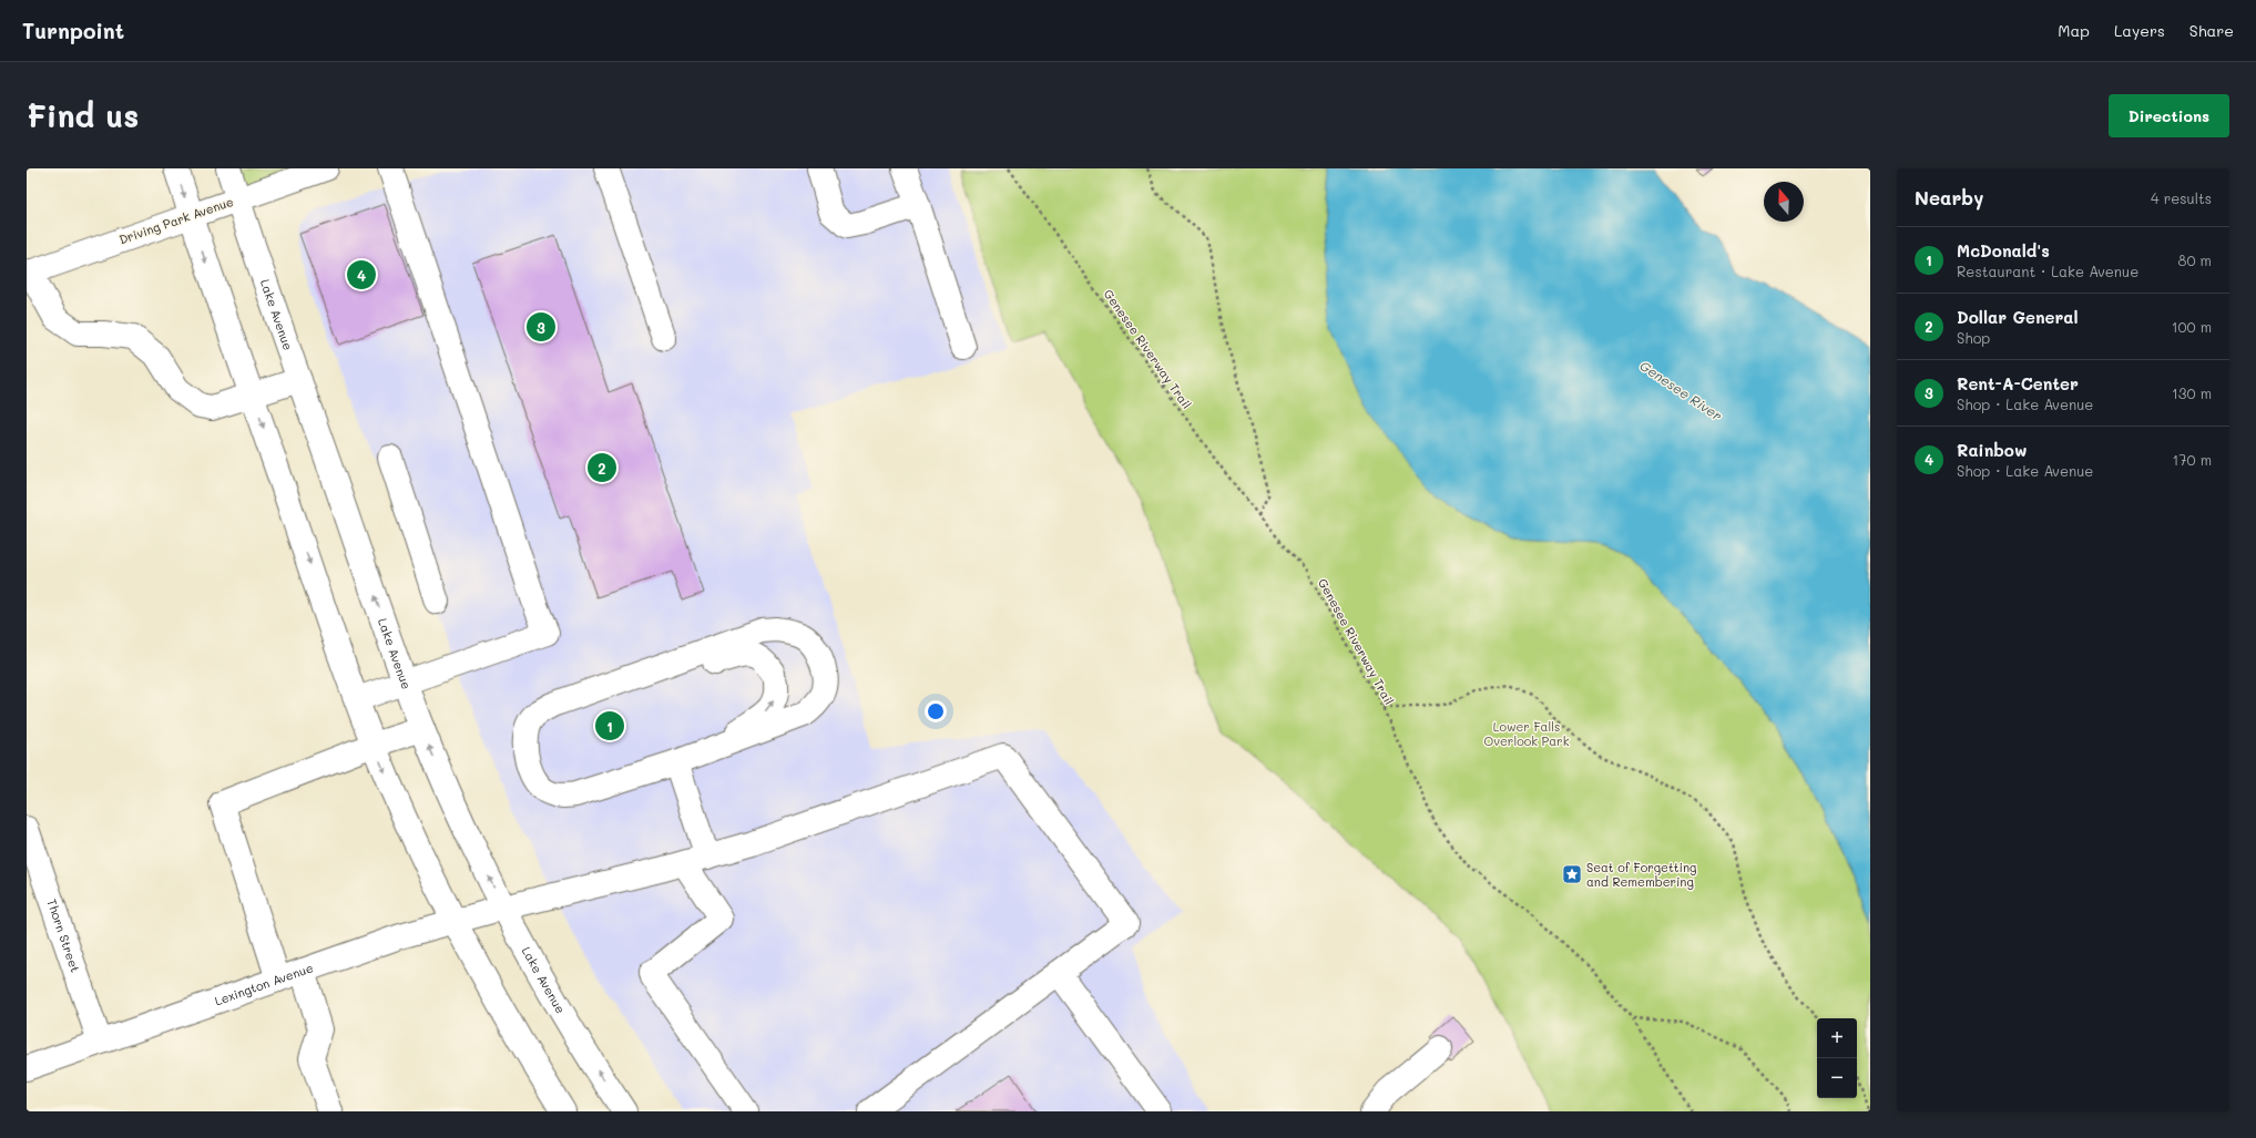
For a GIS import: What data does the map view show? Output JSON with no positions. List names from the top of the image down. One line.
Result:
{"streets":{"main road":["Driving Park Avenue","Lake Avenue","Thorn Street","Lexington Avenue"],"path":["Genesee Riverway Trail"]},"crossings":[["Driving Park Avenue","Lake Avenue"],["Lake Avenue","Lexington Avenue"],["Thorn Street","Lexington Avenue"]],"water":["Genesee River"],"parks":["Lower Falls Overlook Park"],"places":{"place":["Seat of Forgetting and Remembering"]},"north":"top","page":{"header":"Turnpoint","nav":["Map","Layers","Share"],"buttons":"Directions","title":"Find us","heading":["Nearby","4 results"],"list":[{"mark":"1","name":"McDonald's","note":"Restaurant · Lake Avenue","value":"80 m"},{"mark":"2","name":"Dollar General","note":"Shop","value":"100 m"},{"mark":"3","name":"Rent-A-Center","note":"Shop · Lake Avenue","value":"130 m"},{"mark":"4","name":"Rainbow","note":"Shop · Lake Avenue","value":"170 m"}],"pins":["4","3","2","1"],"map_buttons":["+","−"]}}
